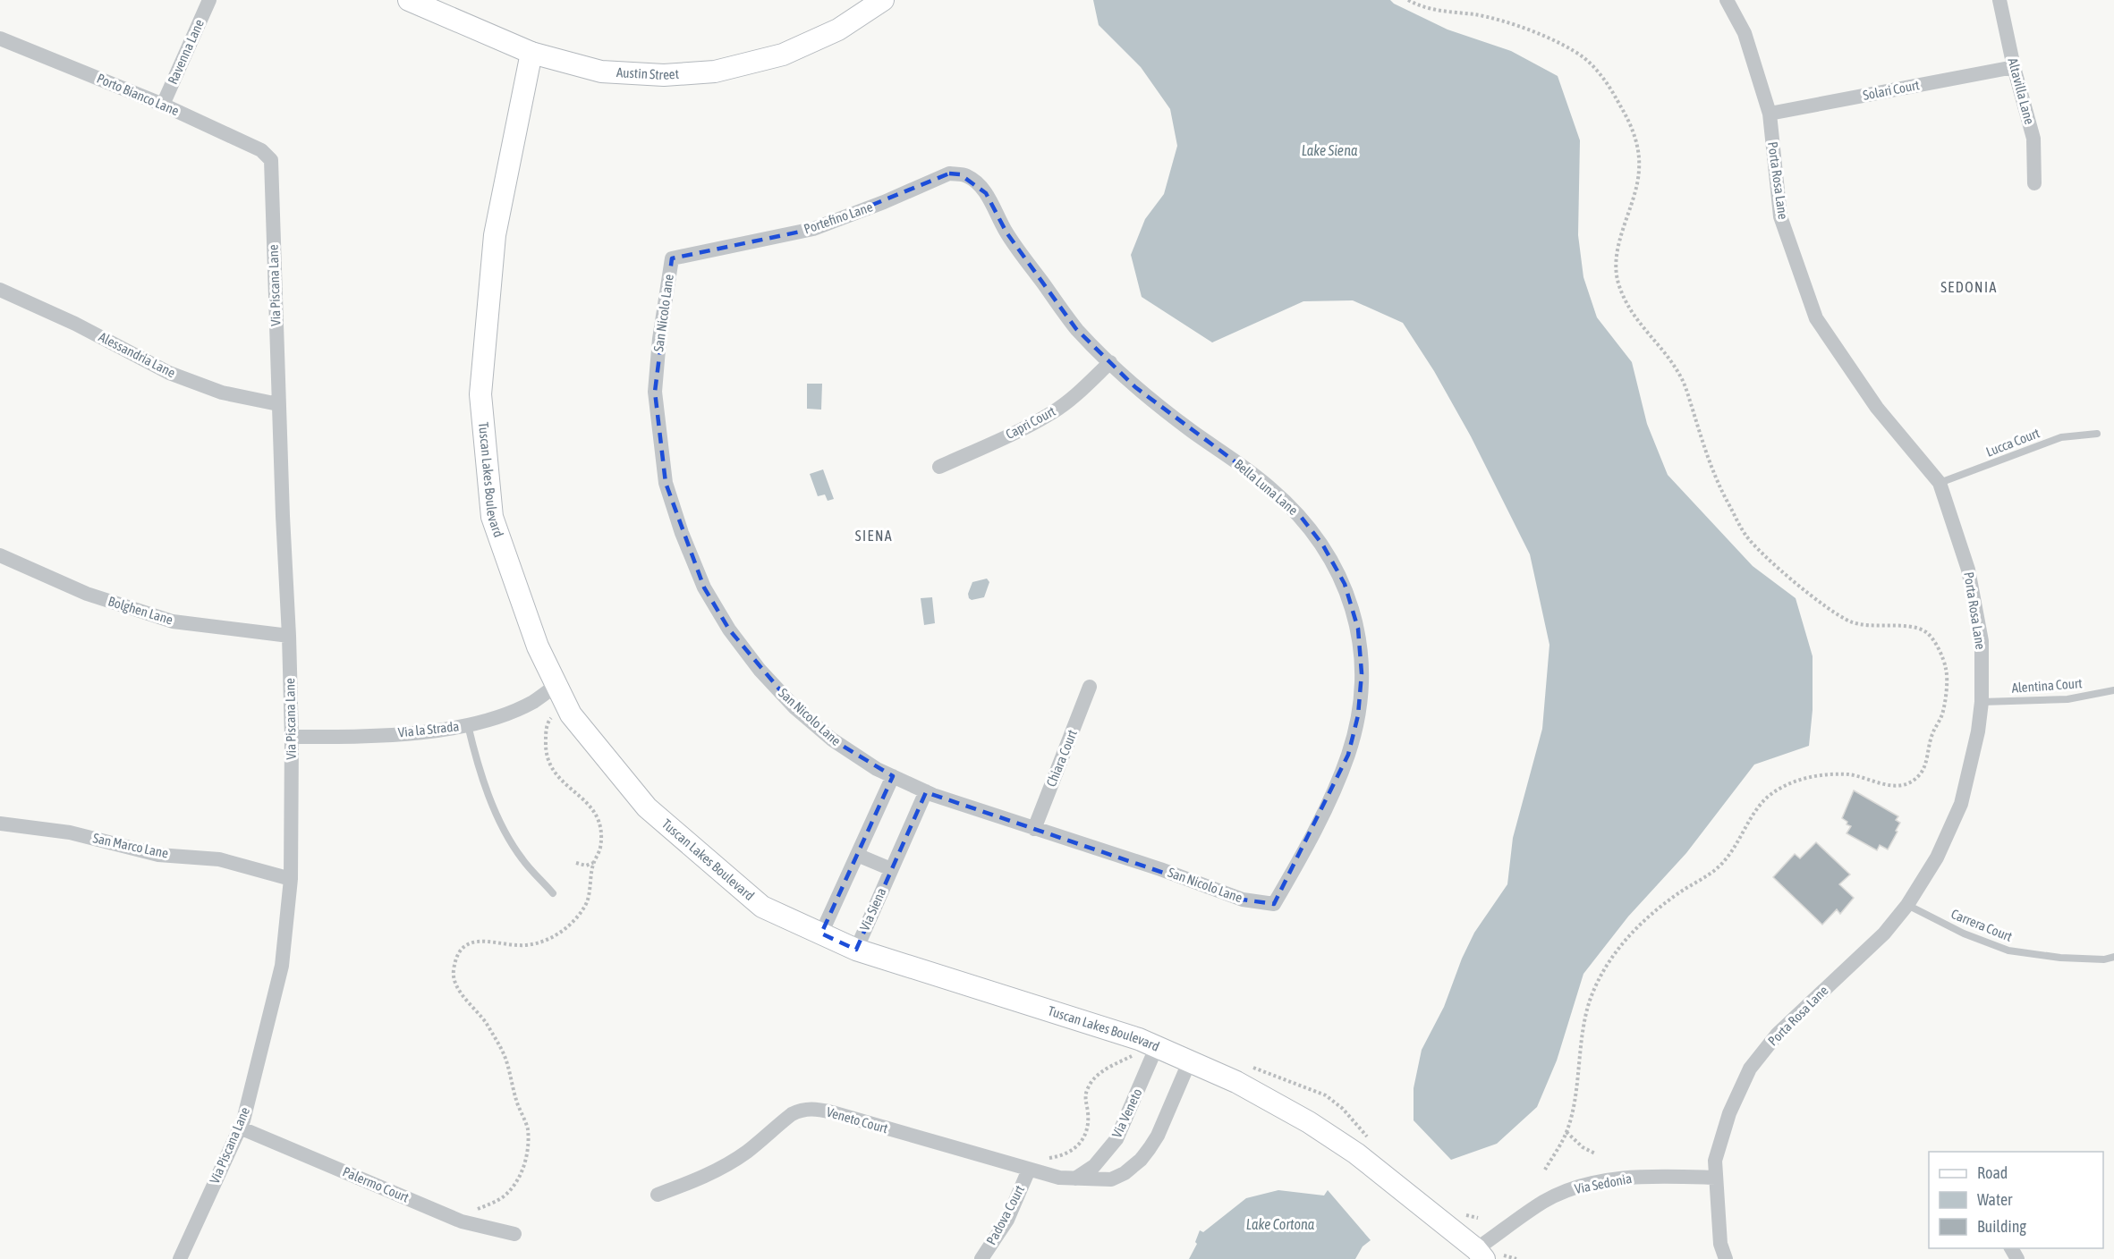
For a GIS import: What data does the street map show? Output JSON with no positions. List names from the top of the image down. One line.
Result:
{"streets":{"street":["Ravenna Lane","Austin Street","Solari Court","Altavilla Lane","Porto Bianco Lane","Porta Rosa Lane","Portefino Lane","Via Piscana Lane","San Nicolo Lane","Alessandria Lane","Capri Court","Tuscan Lakes Boulevard","Bella Luna Lane","Bolghen Lane","Via la Strada","Chiara Court","San Marco Lane","Via Siena","Via Veneto","Veneto Court","Via Sedonia","Palermo Court","Padova Court"],"lane":["Lucca Court","Alentina Court","Carrera Court"]},"crossings":[["Ravenna Lane","Porto Bianco Lane"],["Austin Street","Tuscan Lakes Boulevard"],["Solari Court","Altavilla Lane"],["Solari Court","Porta Rosa Lane"],["Porto Bianco Lane","Via Piscana Lane"],["Porta Rosa Lane","Lucca Court"],["Porta Rosa Lane","Alentina Court"],["Porta Rosa Lane","Carrera Court"],["Porta Rosa Lane","Via Sedonia"],["Portefino Lane","San Nicolo Lane"],["Portefino Lane","Bella Luna Lane"],["Via Piscana Lane","Alessandria Lane"],["Via Piscana Lane","Bolghen Lane"],["Via Piscana Lane","Via la Strada"],["Via Piscana Lane","San Marco Lane"],["Via Piscana Lane","Palermo Court"],["San Nicolo Lane","Bella Luna Lane"],["San Nicolo Lane","Chiara Court"],["San Nicolo Lane","Via Siena"],["Capri Court","Bella Luna Lane"],["Tuscan Lakes Boulevard","Via la Strada"],["Tuscan Lakes Boulevard","Via Siena"],["Tuscan Lakes Boulevard","Via Veneto"],["Tuscan Lakes Boulevard","Via Sedonia"],["Via Veneto","Veneto Court"],["Veneto Court","Padova Court"]],"districts":["SEDONIA","SIENA"],"water":["Lake Siena","Lake Cortona"],"legend":["Road","Water","Building"]}
